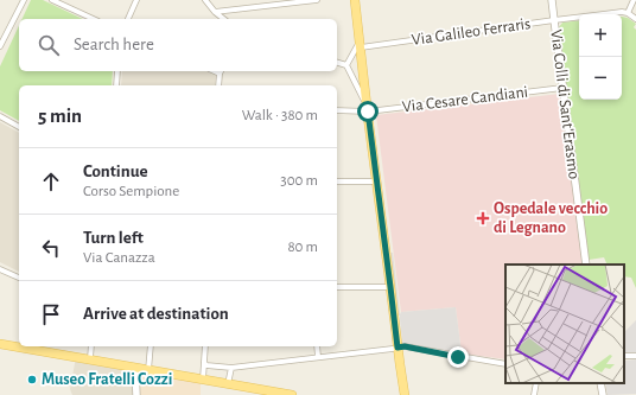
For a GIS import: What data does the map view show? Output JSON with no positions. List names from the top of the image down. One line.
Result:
{"streets":{"street":["Via Galileo Ferraris","Via Cesare Candiani","Via Colli di Sant'Erasmo"]},"crossings":[["Via Galileo Ferraris","Via Colli di Sant'Erasmo"],["Via Cesare Candiani","Via Colli di Sant'Erasmo"]],"places":{"health":["Ospedale vecchio di Legnano"],"other":["Museo Fratelli Cozzi"]},"page":{"map_buttons":["+","−"],"search":"Search here","heading":["5 min","Walk · 380 m"],"list":[["Continue","Corso Sempione","300 m"],["Turn left","Via Canazza","80 m"],"Arrive at destination"]}}
